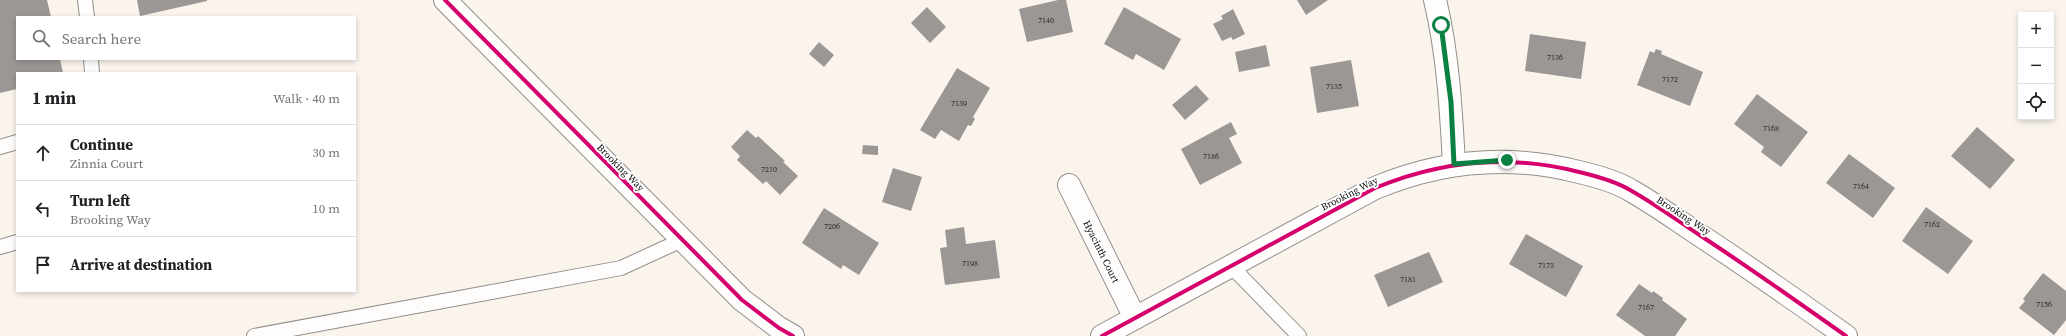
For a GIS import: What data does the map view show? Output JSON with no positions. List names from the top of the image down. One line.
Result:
{"streets":{"street":["Brooking Way","Hyacinth Court"]},"crossings":[["Brooking Way","Hyacinth Court"]],"house_numbers":["7140","7136","7172","7135","7139","7168","7186","7210","7164","7162","7206","7198","7173","7181","7156","7167"],"page":{"map_buttons":["+","−"],"search":"Search here","heading":["1 min","Walk · 40 m"],"list":[["Continue","Zinnia Court","30 m"],["Turn left","Brooking Way","10 m"],"Arrive at destination"]}}
